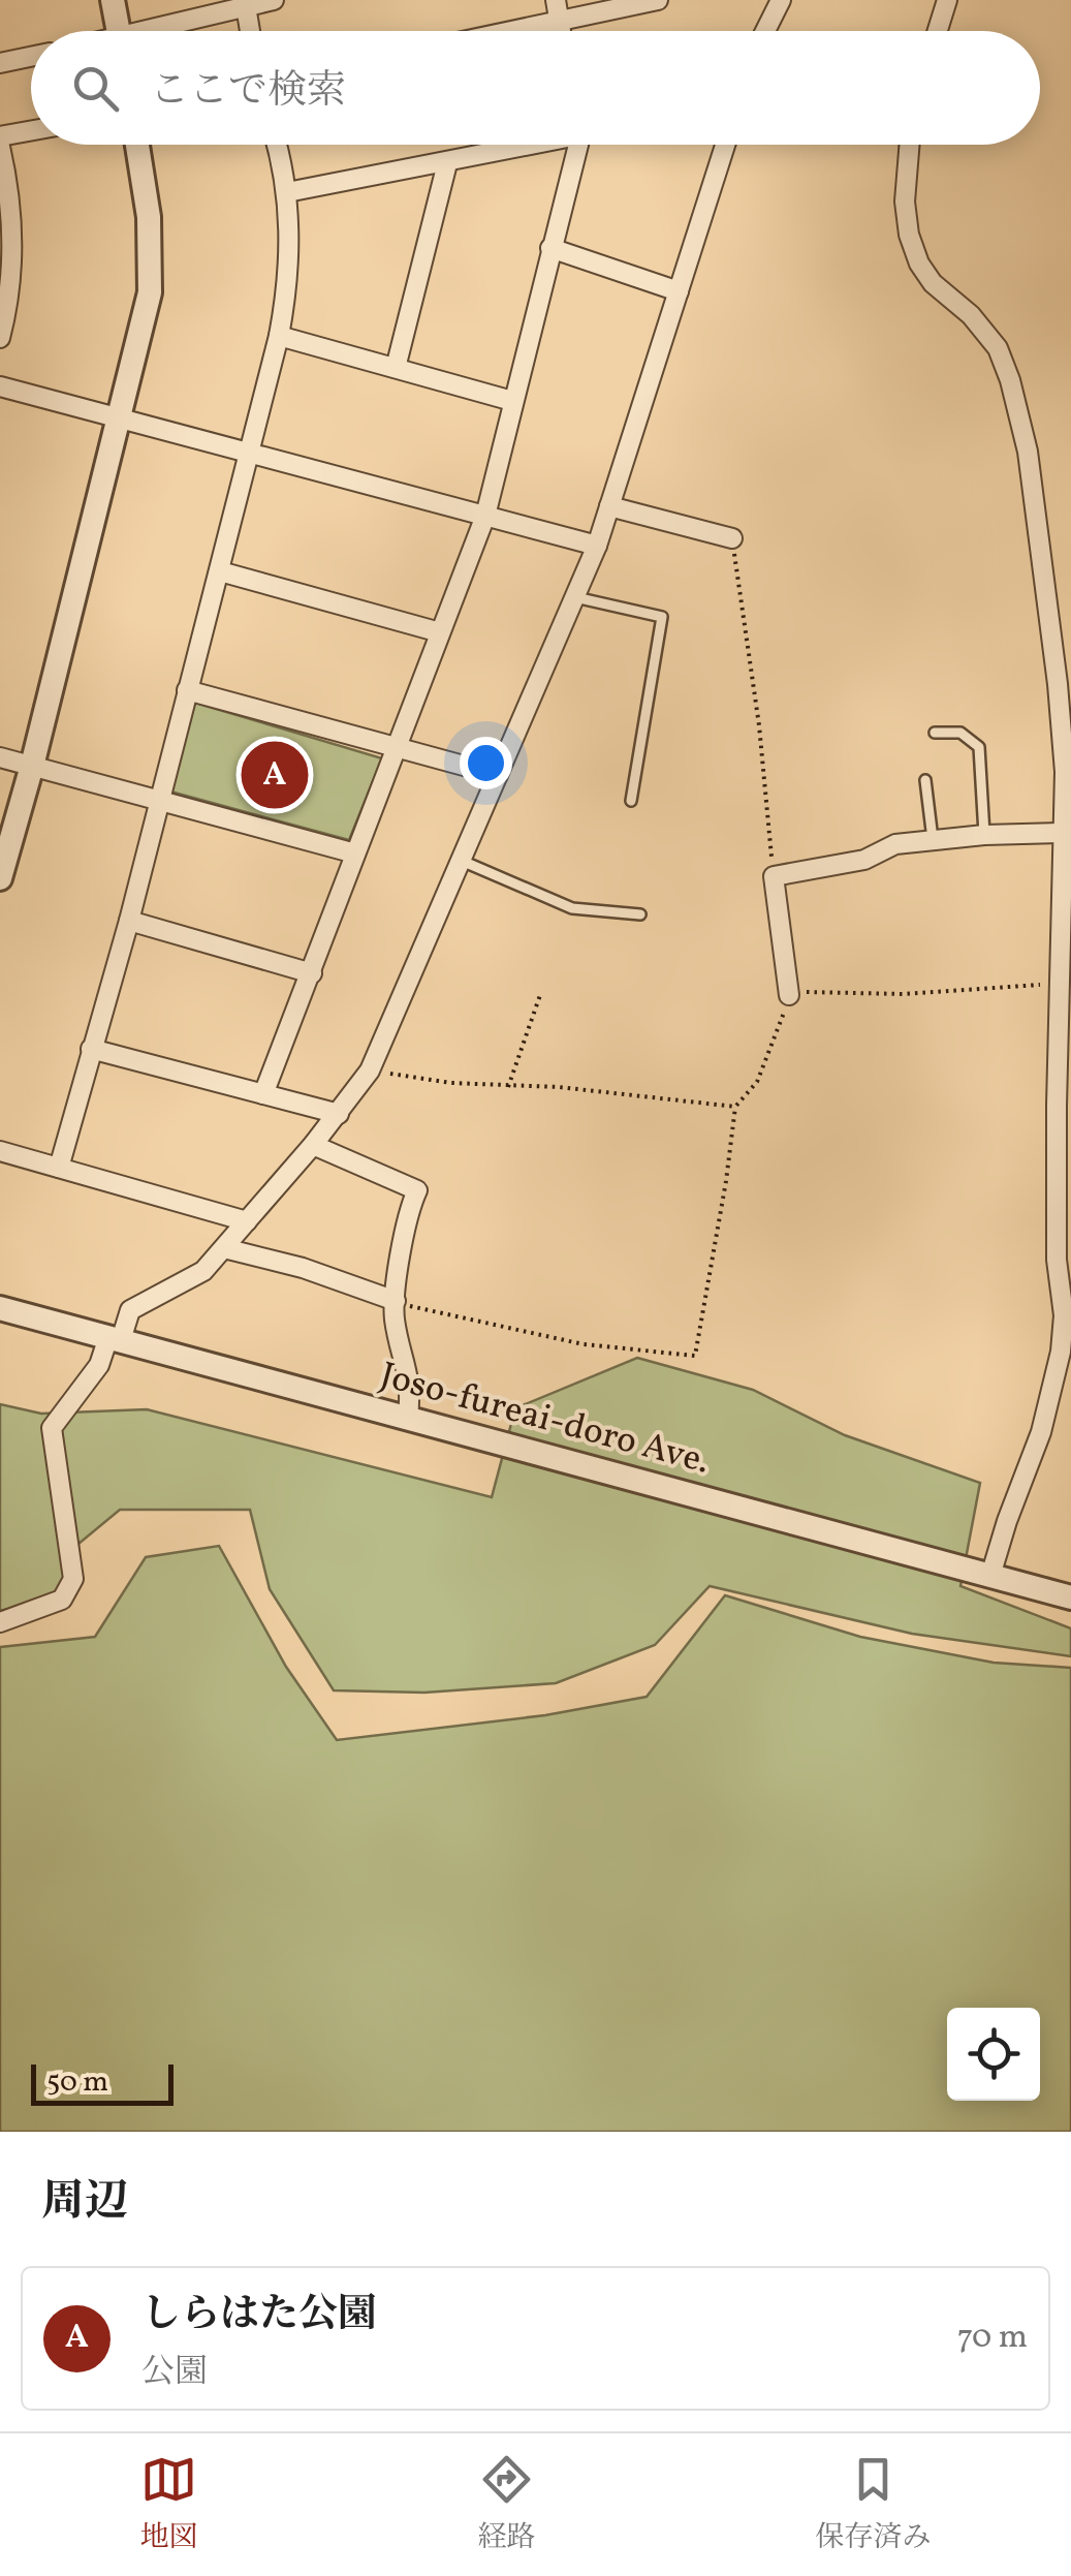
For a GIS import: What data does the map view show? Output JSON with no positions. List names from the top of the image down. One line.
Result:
{"streets":{"street":["Joso-fureai-doro Ave."]},"scale_bar":"50 m","page":{"search":"ここで検索","pins":"A","scale":"50 m","heading":"周辺","list":[{"mark":"A","name":"しらはた公園","note":"公園","value":"70 m"}],"nav":["地図","経路","保存済み"]}}
